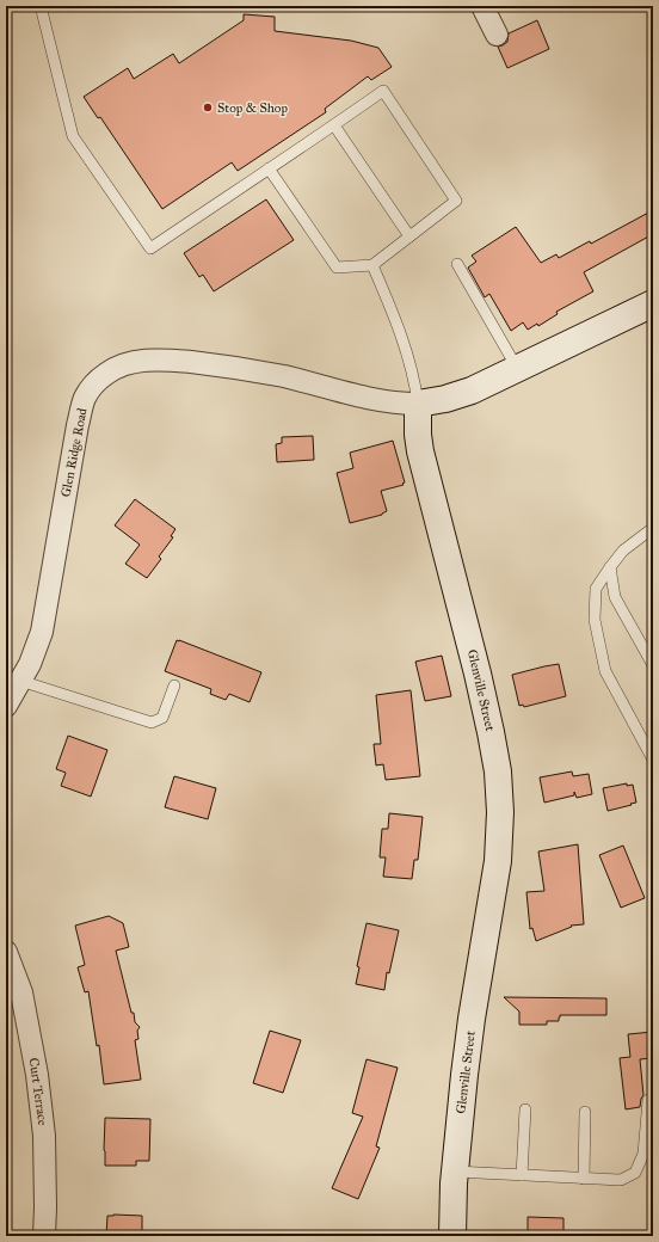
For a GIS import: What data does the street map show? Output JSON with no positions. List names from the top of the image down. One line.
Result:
{"streets":{"main road":["Glenville Street"],"street":["Glen Ridge Road","Curt Terrace"]},"crossings":[["Glen Ridge Road","Glenville Street"]],"places":["Stop & Shop"]}
